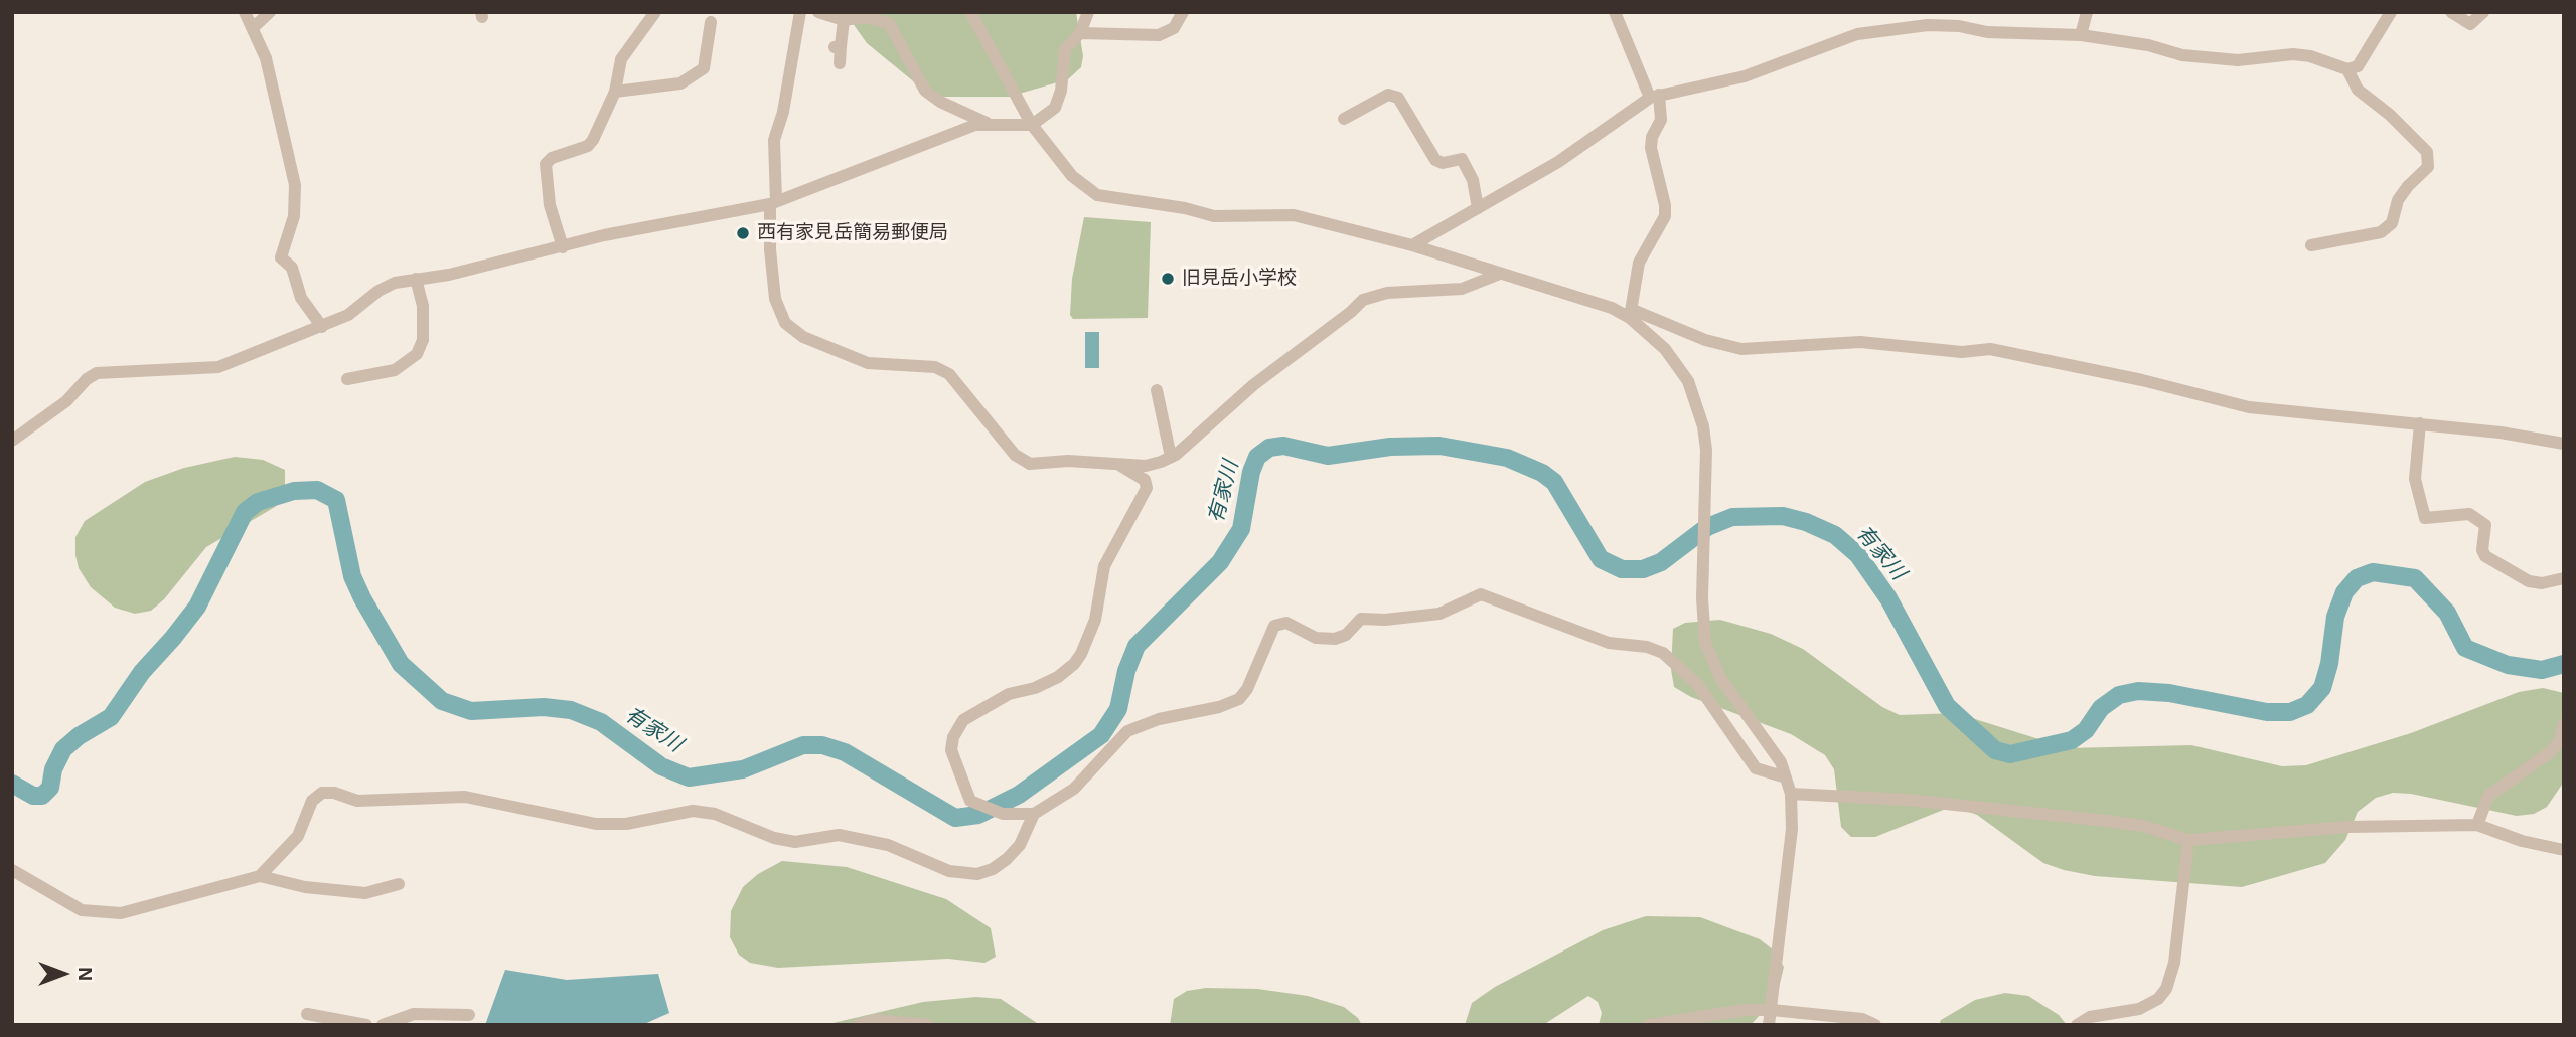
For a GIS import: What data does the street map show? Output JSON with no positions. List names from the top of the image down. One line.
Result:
{"water":["有家川"],"places":["西有家見岳簡易郵便局","旧見岳小学校"],"north":"right"}
